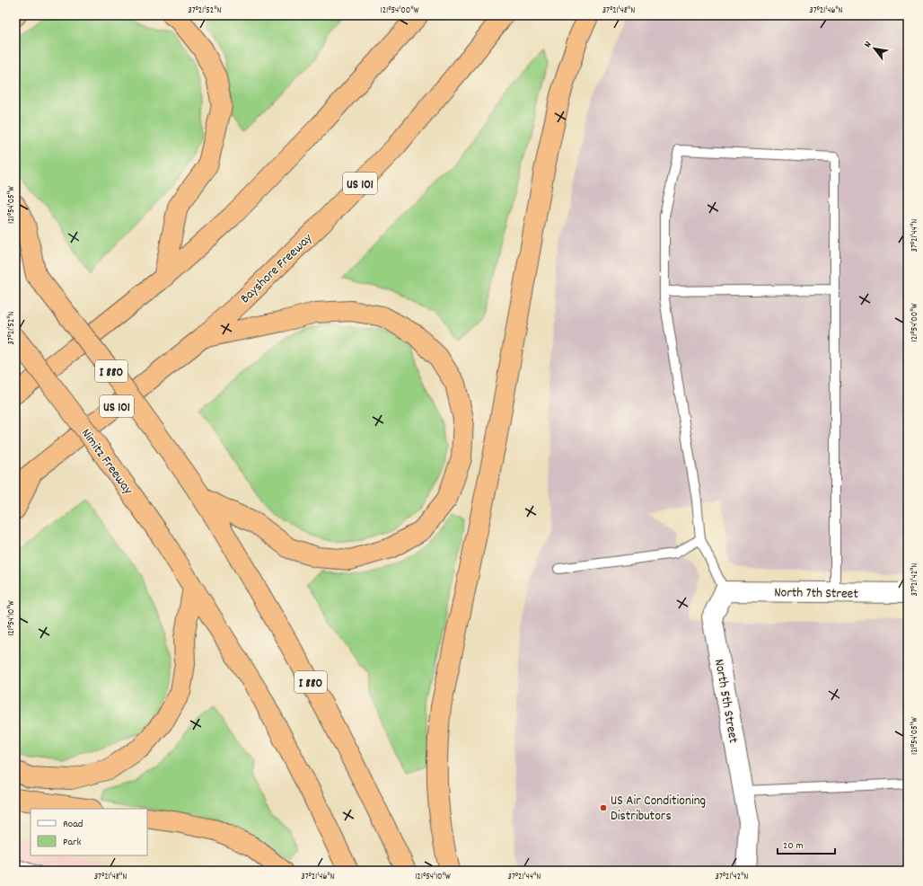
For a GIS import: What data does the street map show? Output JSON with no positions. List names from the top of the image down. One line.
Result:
{"streets":{"highway":["US 101","Bayshore Freeway","I 880","Nimitz Freeway"],"street":["North 7th Street","North 5th Street"]},"crossings":[["North 7th Street","North 5th Street"]],"places":["US Air Conditioning Distributors"],"legend":["Road","Park"],"scale_bar":"20 m","north":"top left","coordinates":["37°21'52\"N","121°54'00\"W","37°21'48\"N","37°21'46\"N","121°54'05\"W","37°21'44\"N","37°21'42\"N","121°54'10\"W"]}
